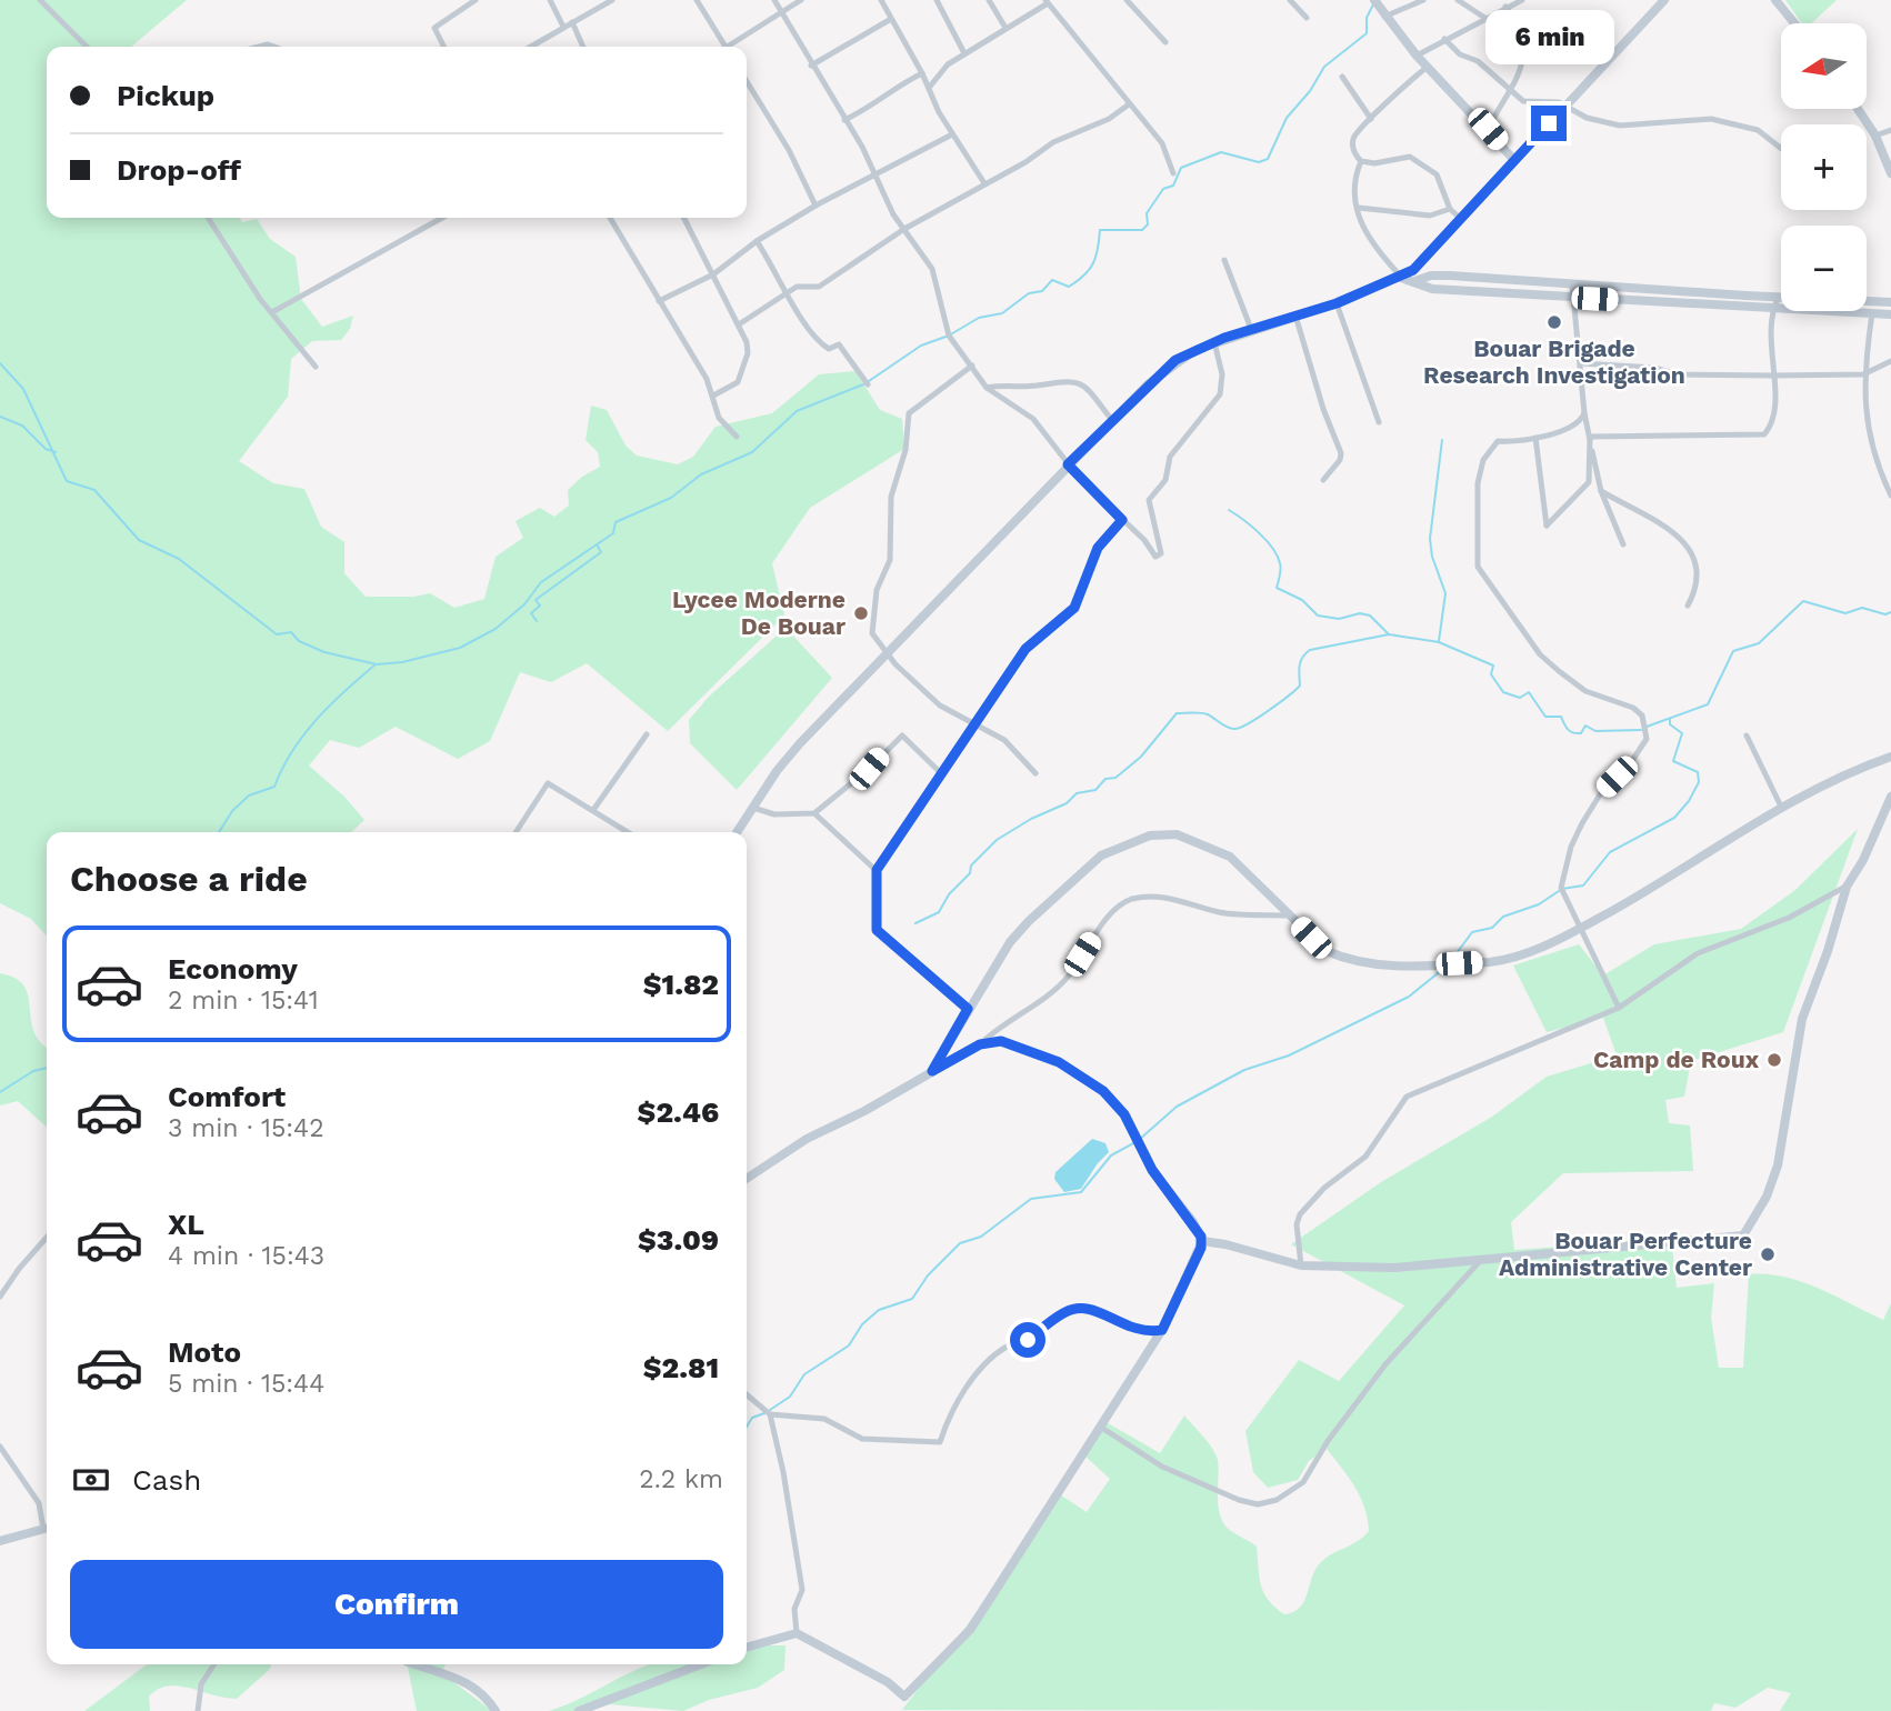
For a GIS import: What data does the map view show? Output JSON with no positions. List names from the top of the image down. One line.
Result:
{"places":["Bouar Brigade Research Investigation","Lycee Moderne De Bouar","Camp de Roux","Bouar Perfecture Administrative Center"],"north":"left","page":{"bubble":"6 min","map_buttons":["+","−"],"banner":["Pickup","Drop-off"],"heading":"Choose a ride","list":[{"name":"Economy","note":"2 min · 15:41","value":"$1.82"},{"name":"Comfort","note":"3 min · 15:42","value":"$2.46"},{"name":"XL","note":"4 min · 15:43","value":"$3.09"},{"name":"Moto","note":"5 min · 15:44","value":"$2.81"}],"pay":["Cash","2.2 km"],"buttons":"Confirm"}}
